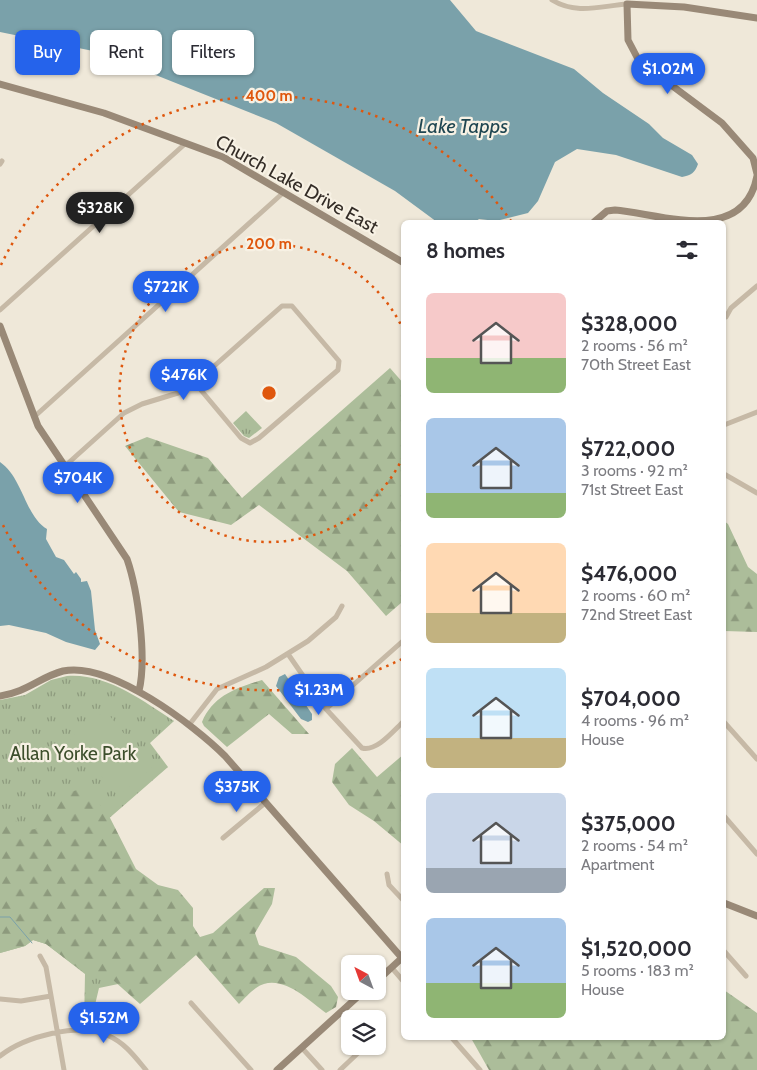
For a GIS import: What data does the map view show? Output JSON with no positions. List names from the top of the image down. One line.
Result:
{"streets":{"street":["Church Lake Drive East"]},"water":["Lake Tapps"],"parks":["Allan Yorke Park"],"north":"top left","page":{"chip":["Buy","Rent","Filters"],"price":["$1.02M","$328K","$722K","$476K","$704K","$1.23M","$375K","$1.52M"],"heading":"8 homes","list":[{"name":"$328,000","note":"2 rooms · 56 m² · 70th Street East"},{"name":"$722,000","note":"3 rooms · 92 m² · 71st Street East"},{"name":"$476,000","note":"2 rooms · 60 m² · 72nd Street East"},{"name":"$704,000","note":"4 rooms · 96 m² · House"},{"name":"$375,000","note":"2 rooms · 54 m² · Apartment"},{"name":"$1,520,000","note":"5 rooms · 183 m² · House"}]},"rings":["400 m","200 m"]}
